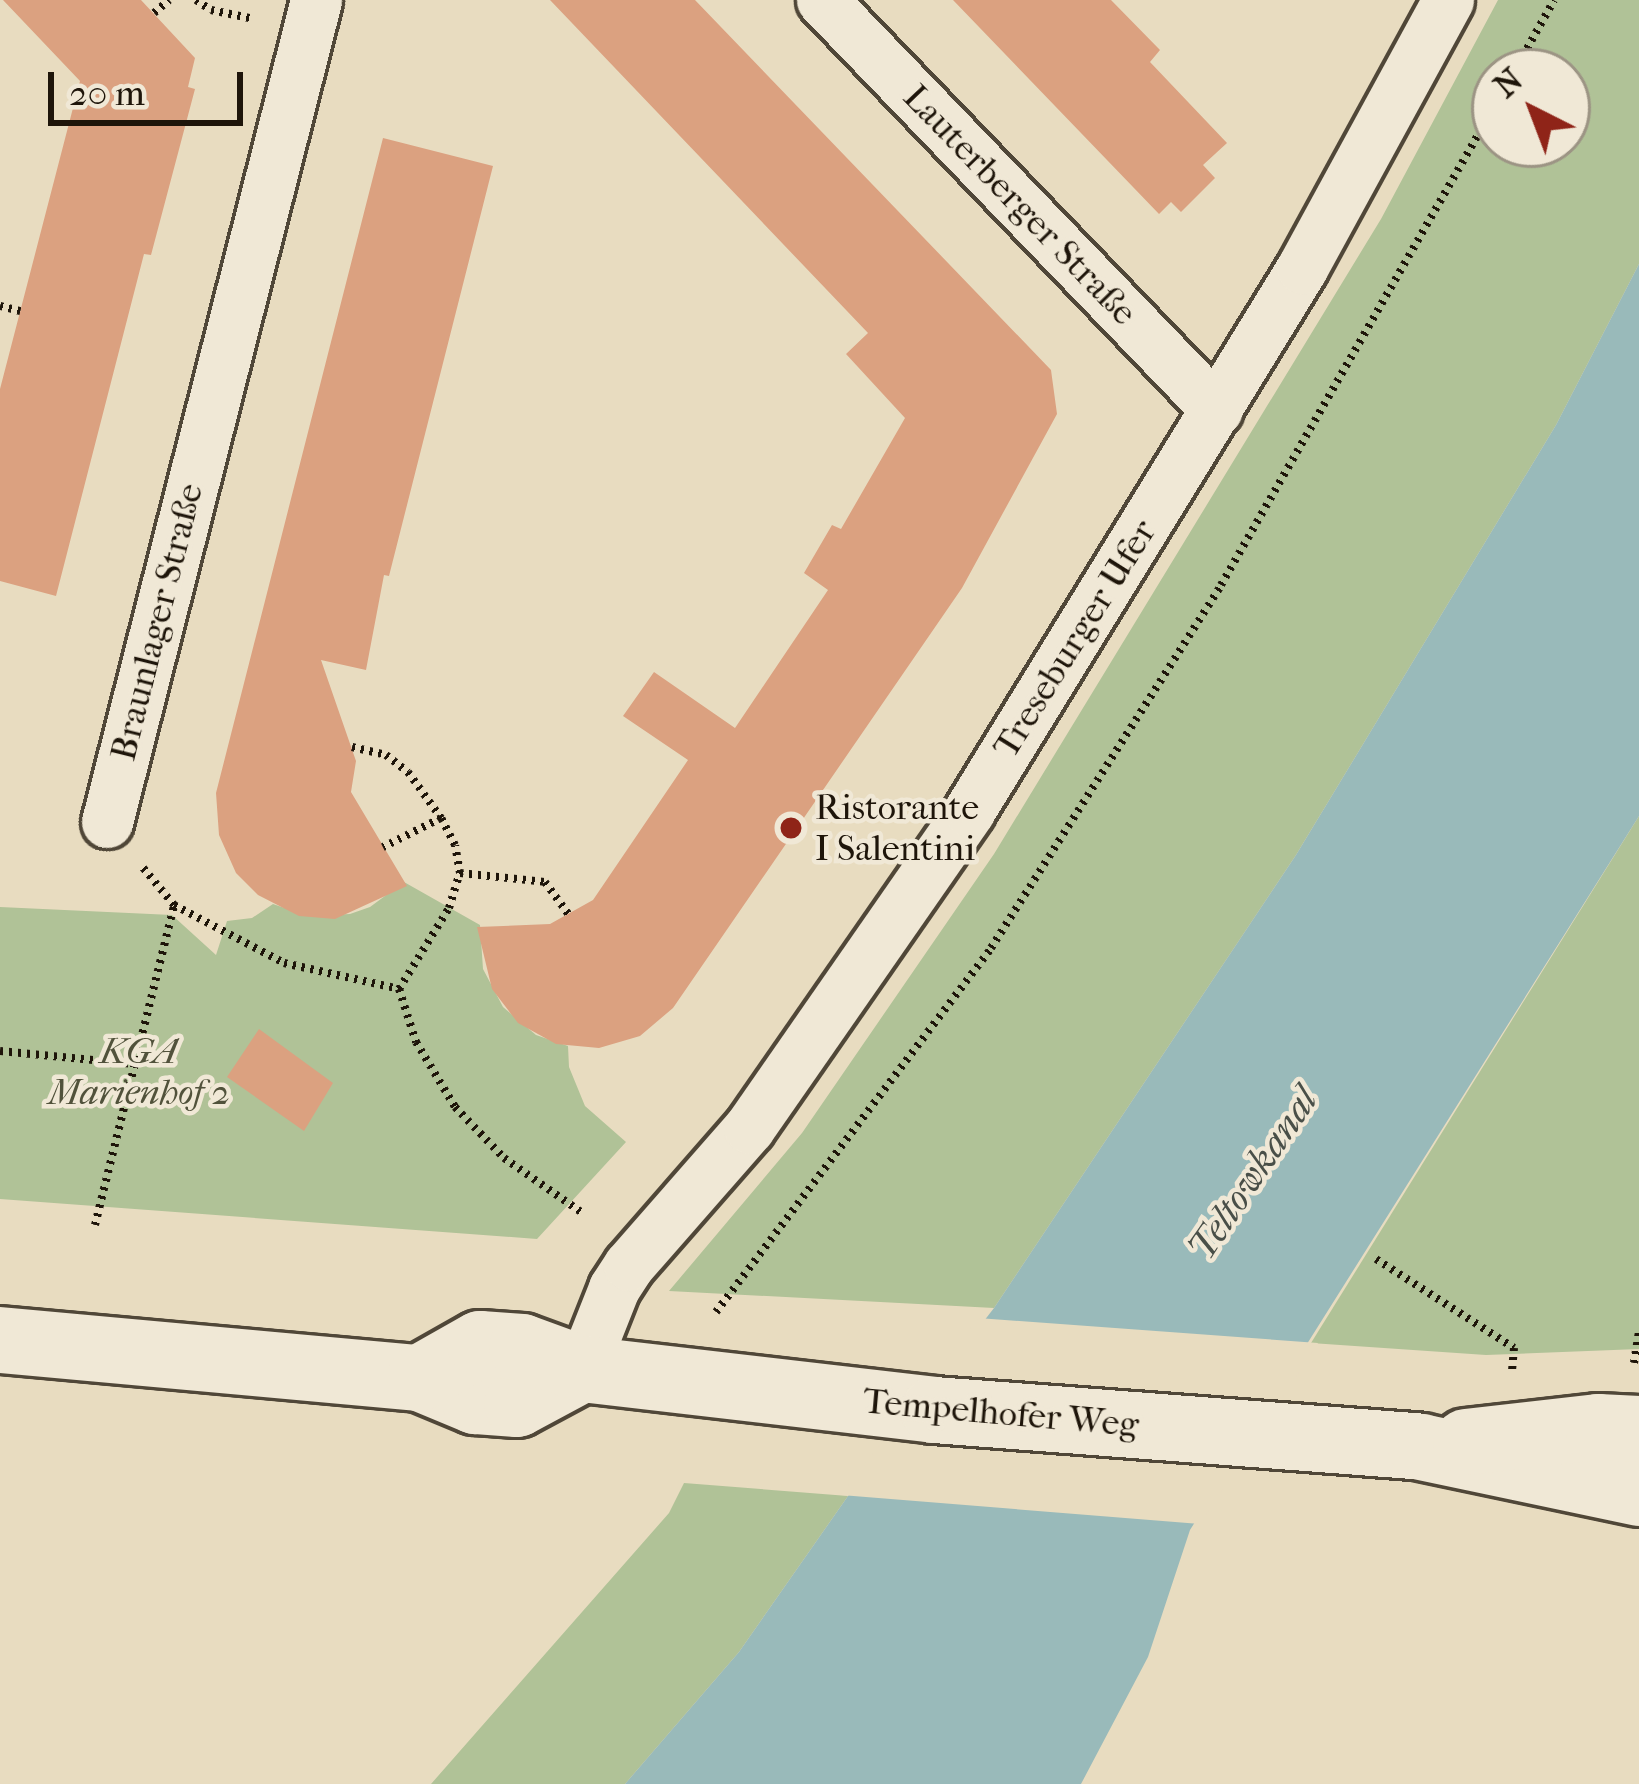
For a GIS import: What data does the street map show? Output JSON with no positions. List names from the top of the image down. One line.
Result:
{"streets":{"street":["Lauterberger Straße","Braunlager Straße","Treseburger Ufer","Tempelhofer Weg"]},"crossings":[["Lauterberger Straße","Treseburger Ufer"],["Treseburger Ufer","Tempelhofer Weg"]],"water":["Teltowkanal"],"parks":["KGA Marienhof 2"],"places":["Ristorante I Salentini"],"scale_bar":"20 m","north":"top left"}
